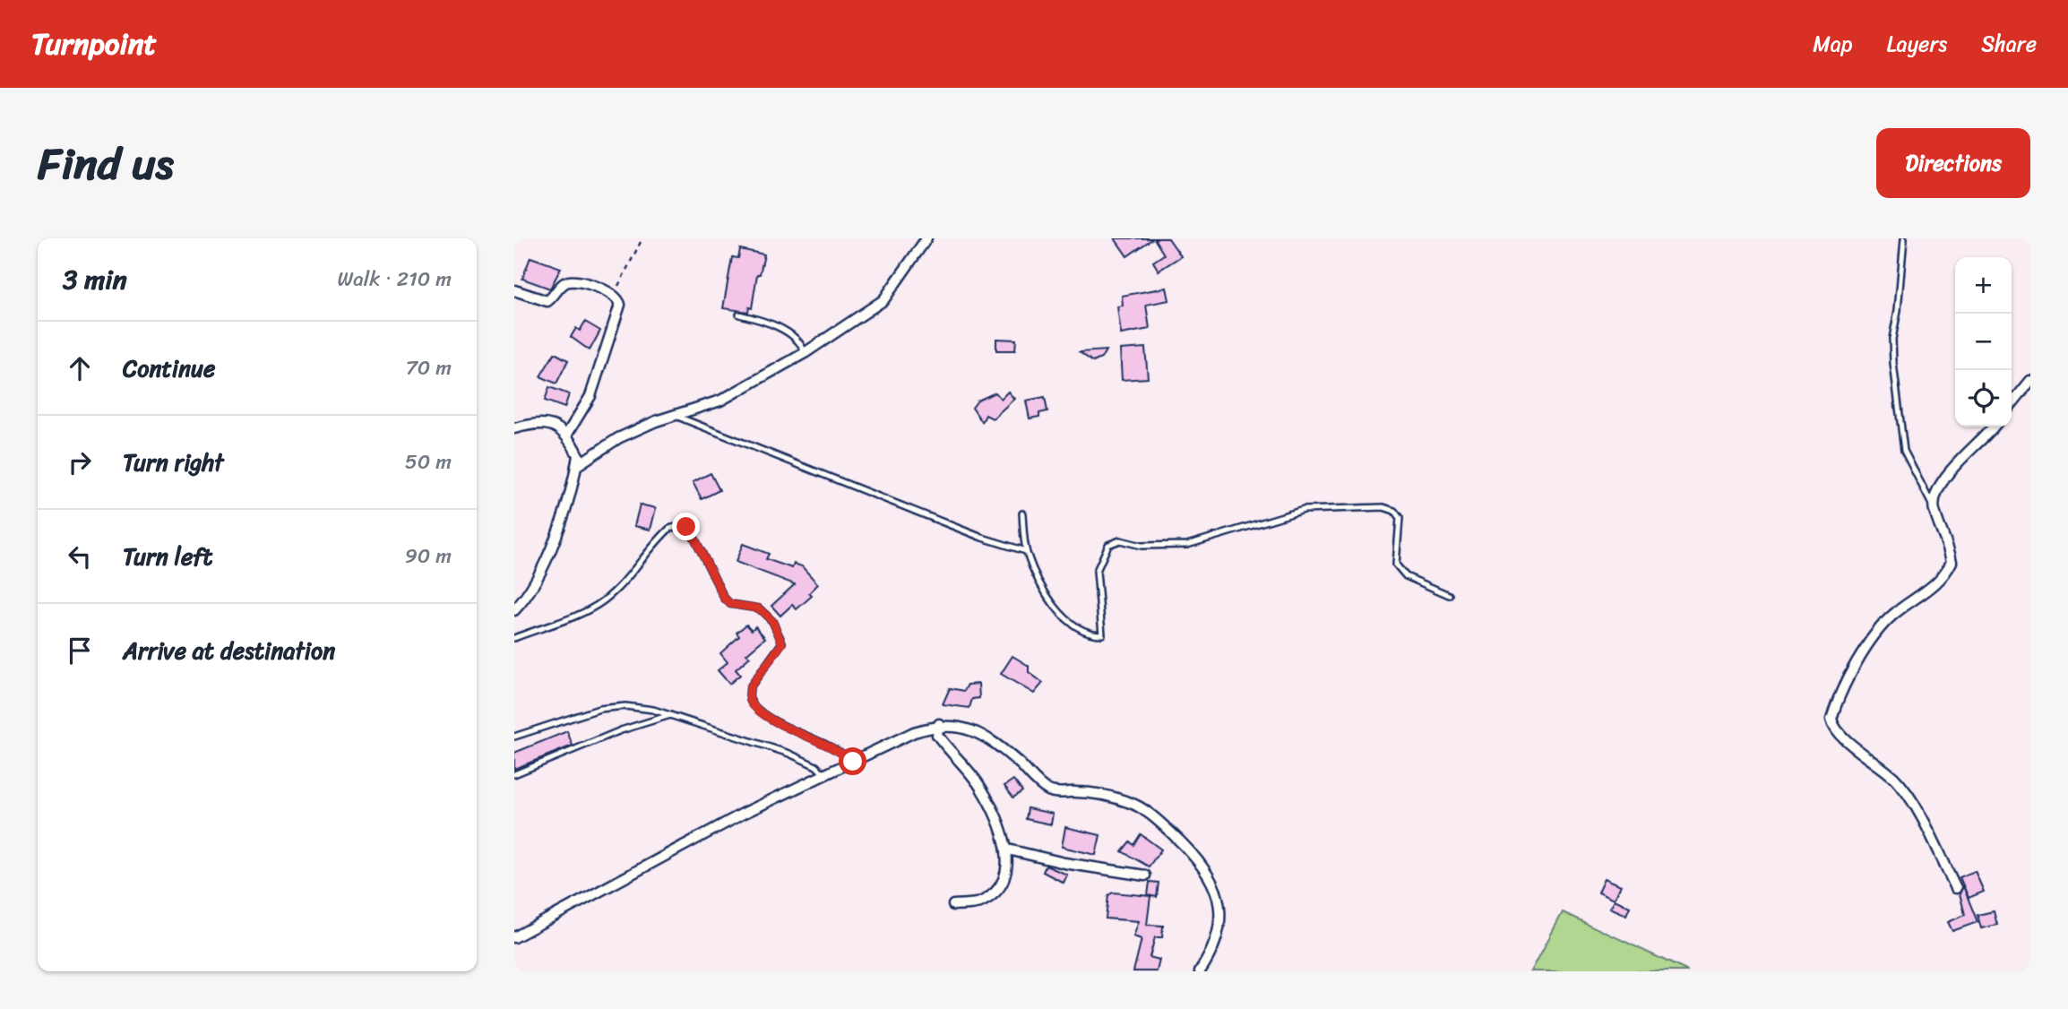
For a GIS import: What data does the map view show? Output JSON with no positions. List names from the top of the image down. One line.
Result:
{"page":{"header":"Turnpoint","nav":["Map","Layers","Share"],"title":"Find us","buttons":"Directions","heading":["3 min","Walk · 210 m"],"map_buttons":["+","−"],"list":[["Continue","70 m"],["Turn right","50 m"],["Turn left","90 m"],"Arrive at destination"]}}
